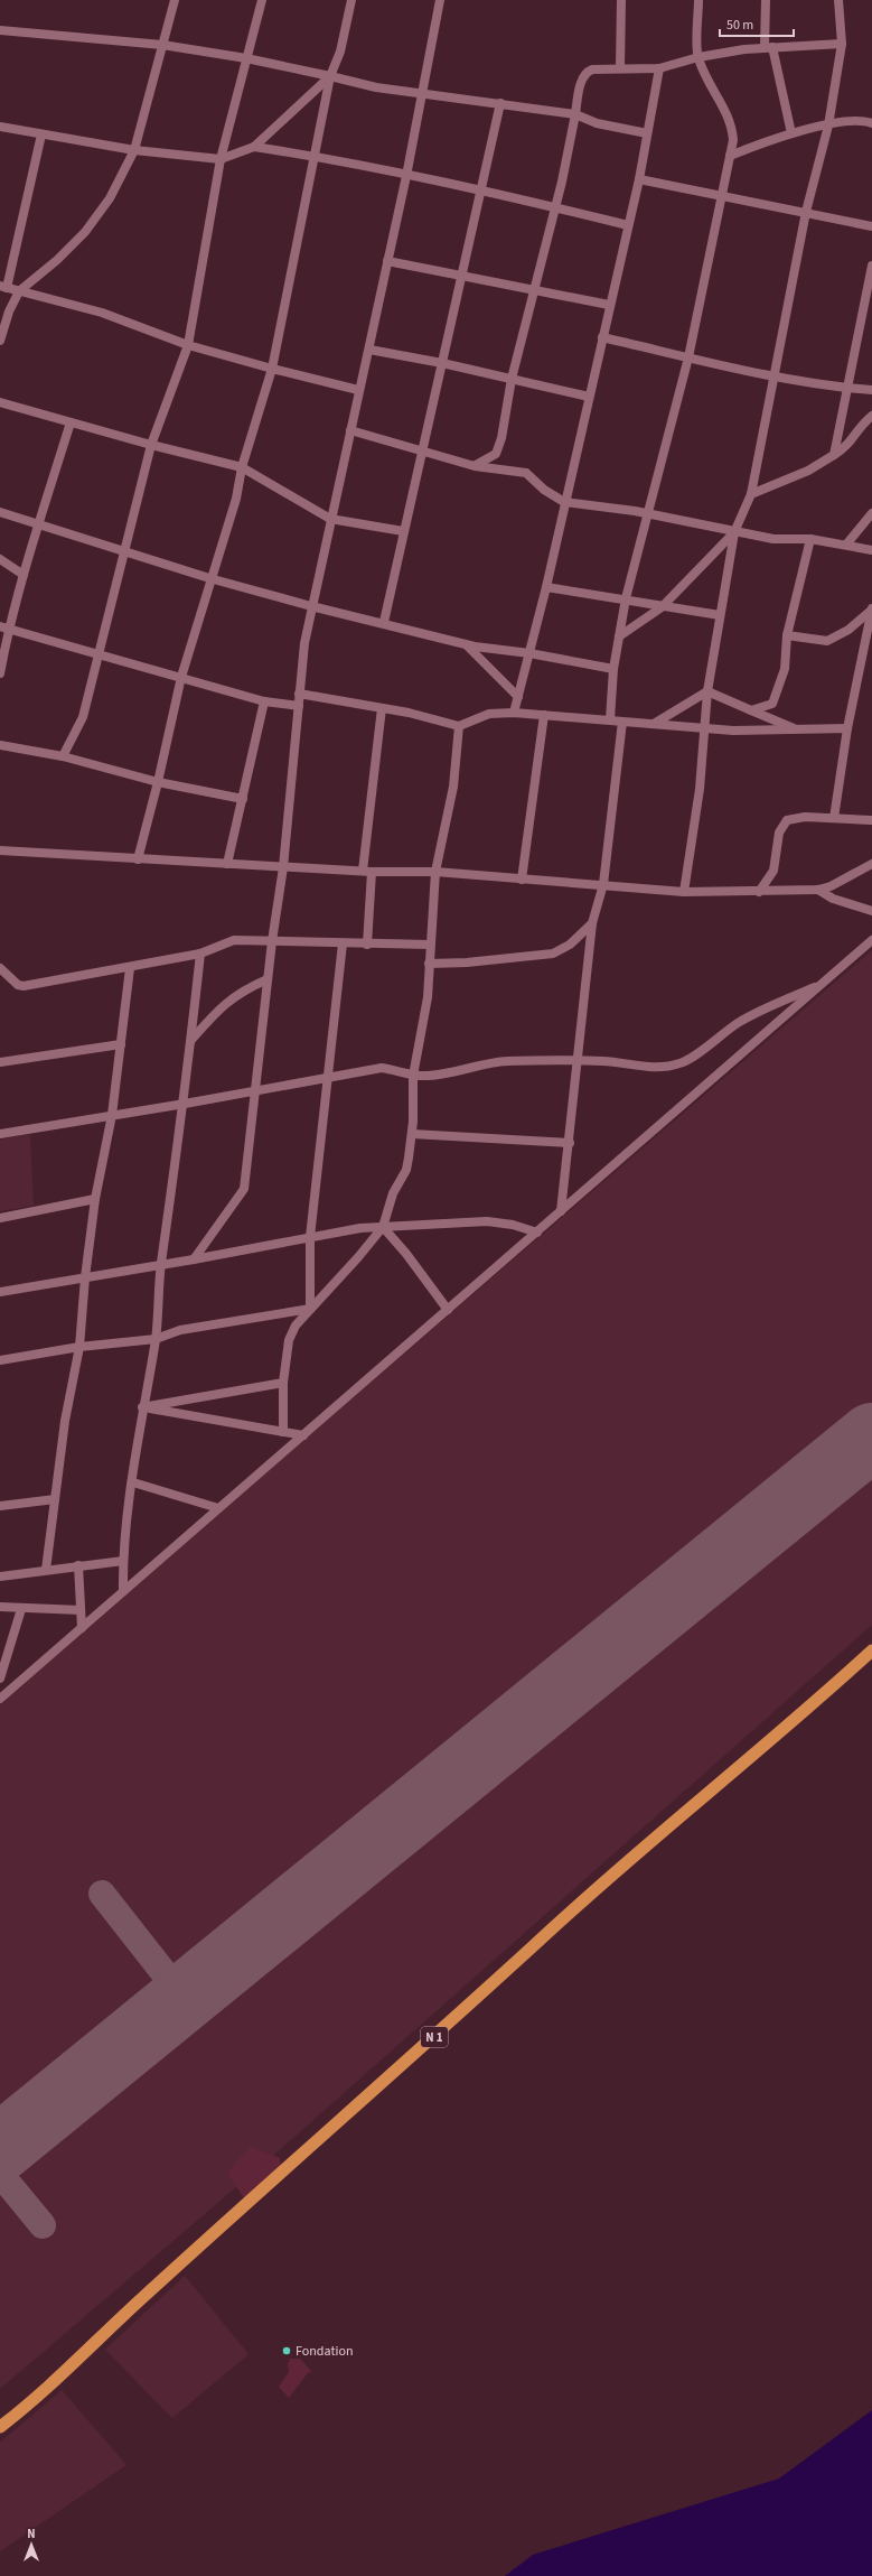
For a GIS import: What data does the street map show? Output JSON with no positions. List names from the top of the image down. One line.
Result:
{"streets":{"highway":["N 1"]},"places":["Fondation"],"scale_bar":"50 m","north":"top"}
